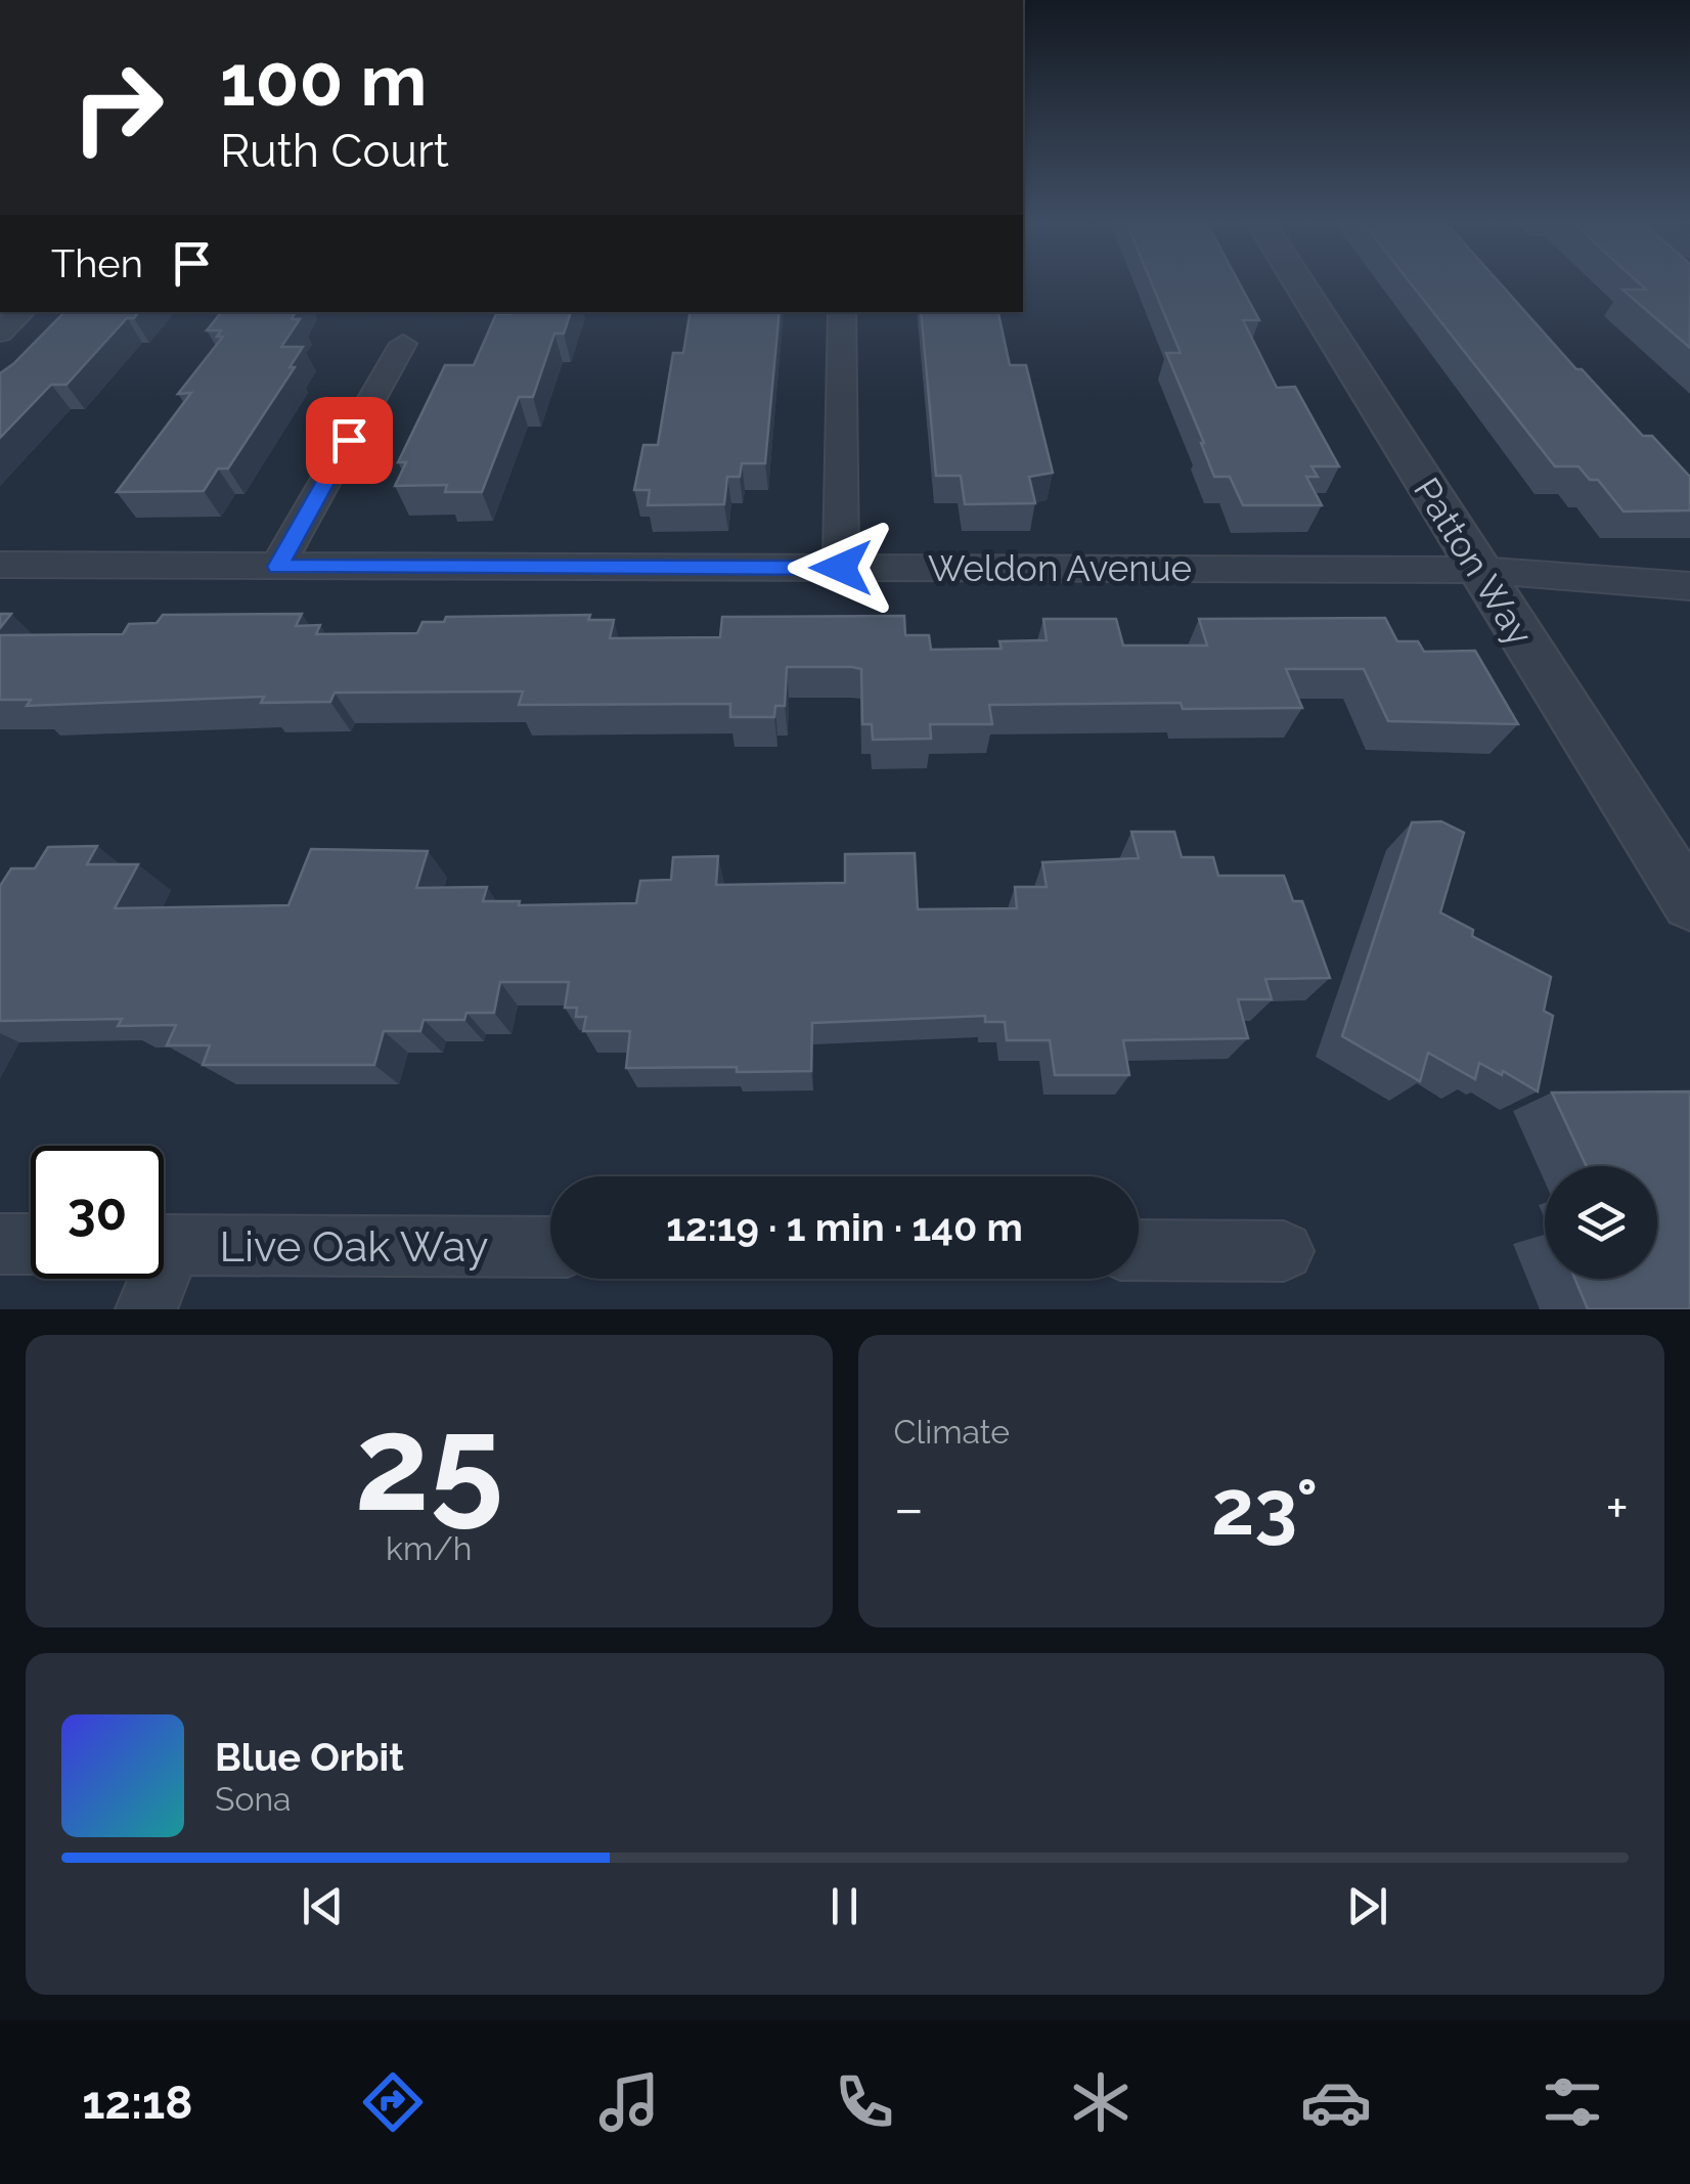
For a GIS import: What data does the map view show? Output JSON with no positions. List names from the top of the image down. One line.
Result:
{"streets":{"street":["Patton Way","Weldon Avenue","Live Oak Way"]},"crossings":[["Patton Way","Weldon Avenue"]],"page":{"turn":["100 m","Ruth Court"],"then":"Then","limit":"30","trip":"12:19 · 1 min · 140 m","tile":[["25","km/h"],"Climate"],"heat":["−","23°","+"],"song":["Blue Orbit","Sona"],"tabs":"12:18"}}
